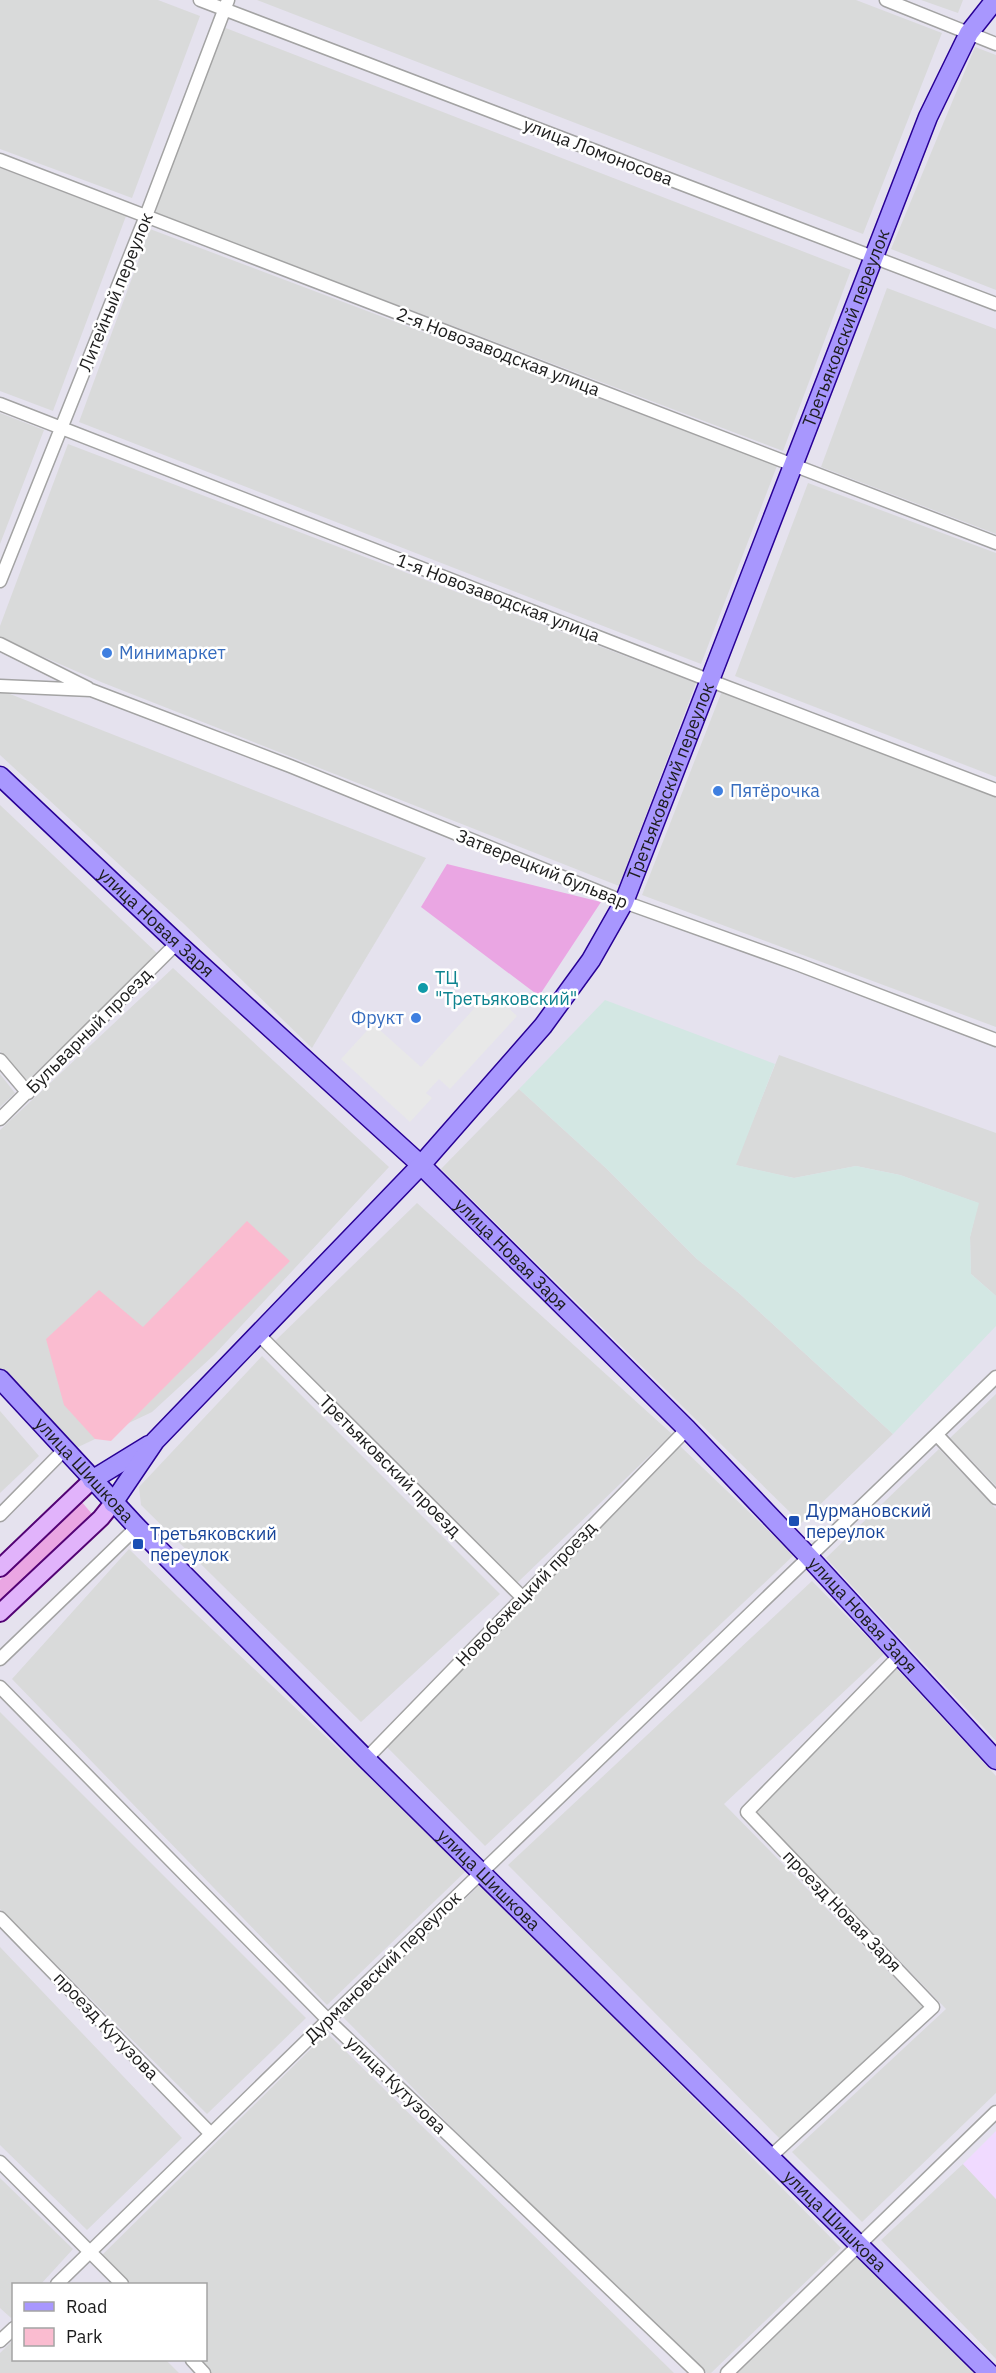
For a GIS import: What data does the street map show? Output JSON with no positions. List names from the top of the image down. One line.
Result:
{"streets":{"main road":["Третьяковский переулок","улица Новая Заря","улица Шишкова"],"street":["улица Ломоносова","Литейный переулок","2-я Новозаводская улица","1-я Новозаводская улица","Затверецкий бульвар","Бульварный проезд","Третьяковский проезд","Новобежецкий проезд","проезд Новая Заря","Дурмановский переулок","проезд Кутузова","улица Кутузова"]},"crossings":[["улица Ломоносова","Литейный переулок"],["улица Ломоносова","Третьяковский переулок"],["Литейный переулок","2-я Новозаводская улица"],["Литейный переулок","1-я Новозаводская улица"],["Третьяковский переулок","2-я Новозаводская улица"],["Третьяковский переулок","1-я Новозаводская улица"],["Третьяковский переулок","Затверецкий бульвар"],["Третьяковский переулок","улица Новая Заря"],["Третьяковский переулок","Третьяковский проезд"],["Третьяковский переулок","улица Шишкова"],["улица Новая Заря","Бульварный проезд"],["улица Новая Заря","Новобежецкий проезд"],["улица Новая Заря","проезд Новая Заря"],["улица Новая Заря","Дурмановский переулок"],["Третьяковский проезд","Новобежецкий проезд"],["улица Шишкова","Новобежецкий проезд"],["улица Шишкова","проезд Новая Заря"],["улица Шишкова","Дурмановский переулок"],["Дурмановский переулок","проезд Кутузова"],["Дурмановский переулок","улица Кутузова"]],"places":{"other":["Минимаркет","Пятёрочка","ТЦ \"Третьяковский\"","Фрукт"],"transit":["Дурмановский переулок","Третьяковский переулок"]},"legend":["Road","Park"]}
